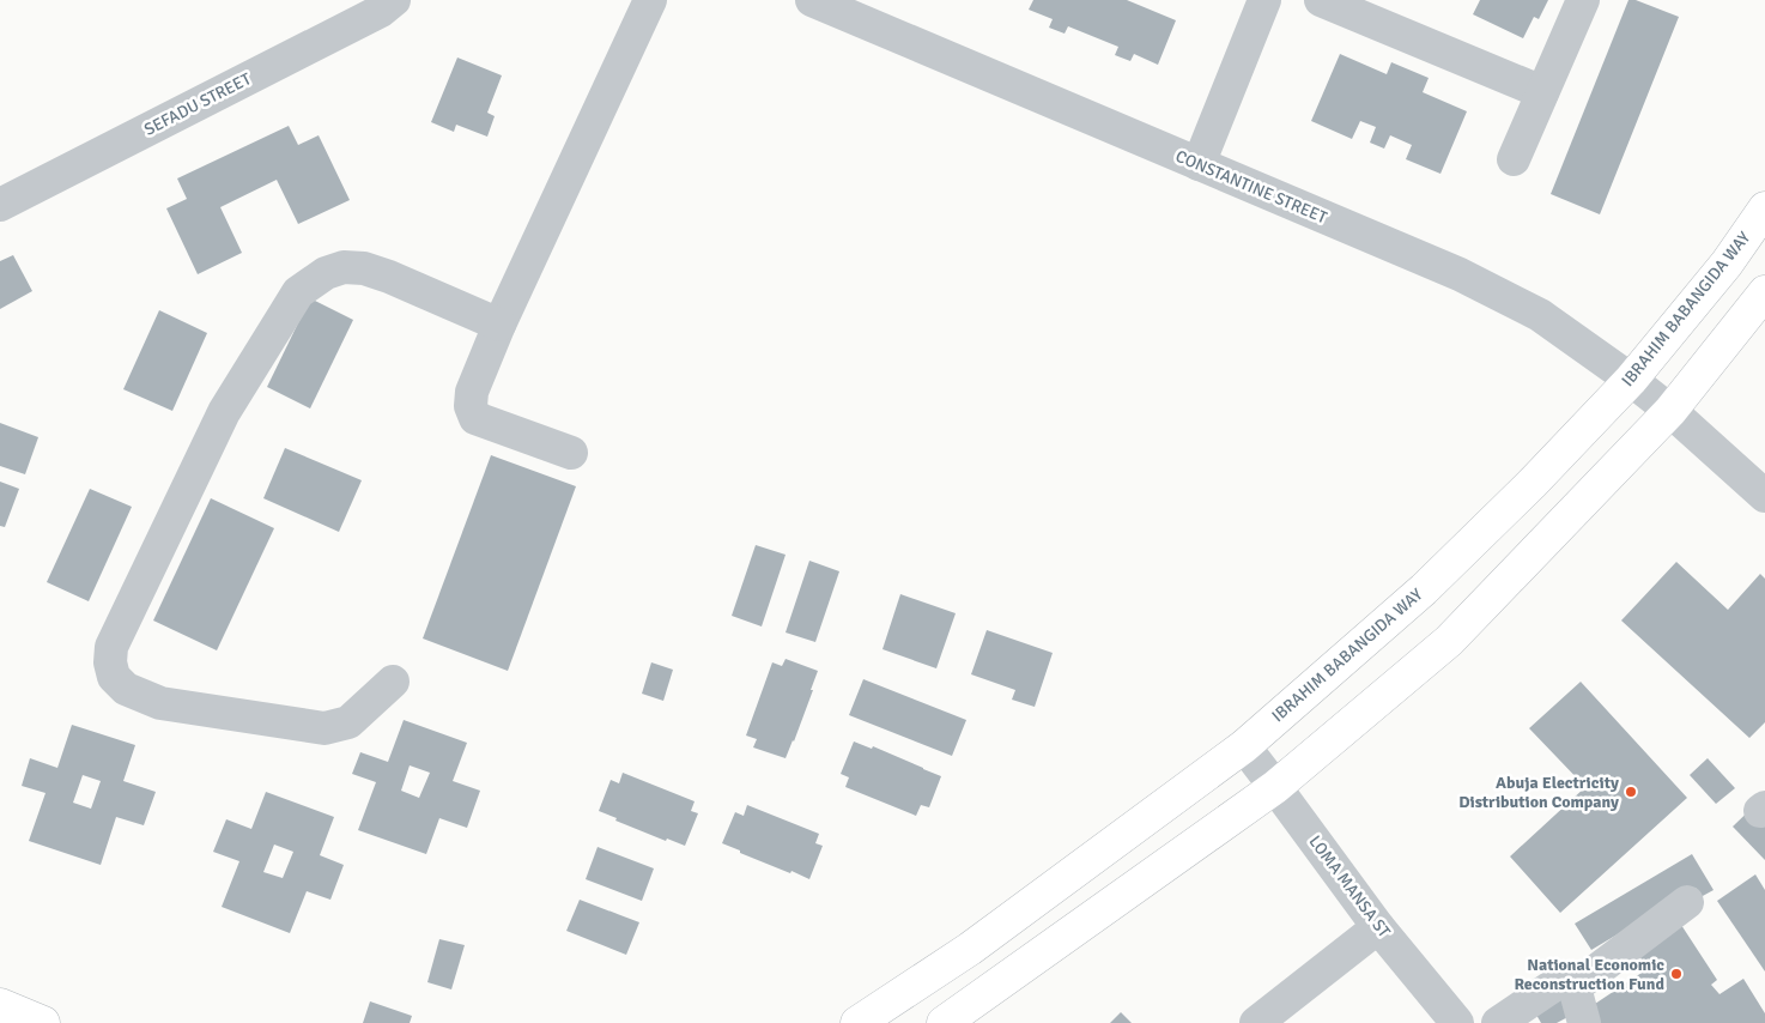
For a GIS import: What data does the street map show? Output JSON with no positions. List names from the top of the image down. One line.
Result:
{"streets":{"main road":["IBRAHIM BABANGIDA WAY"],"street":["SEFADU STREET","CONSTANTINE STREET","LOMA MANSA ST"]},"crossings":[["CONSTANTINE STREET","IBRAHIM BABANGIDA WAY"],["IBRAHIM BABANGIDA WAY","LOMA MANSA ST"]],"places":["Abuja Electricity Distribution Company","National Economic Reconstruction Fund"]}
